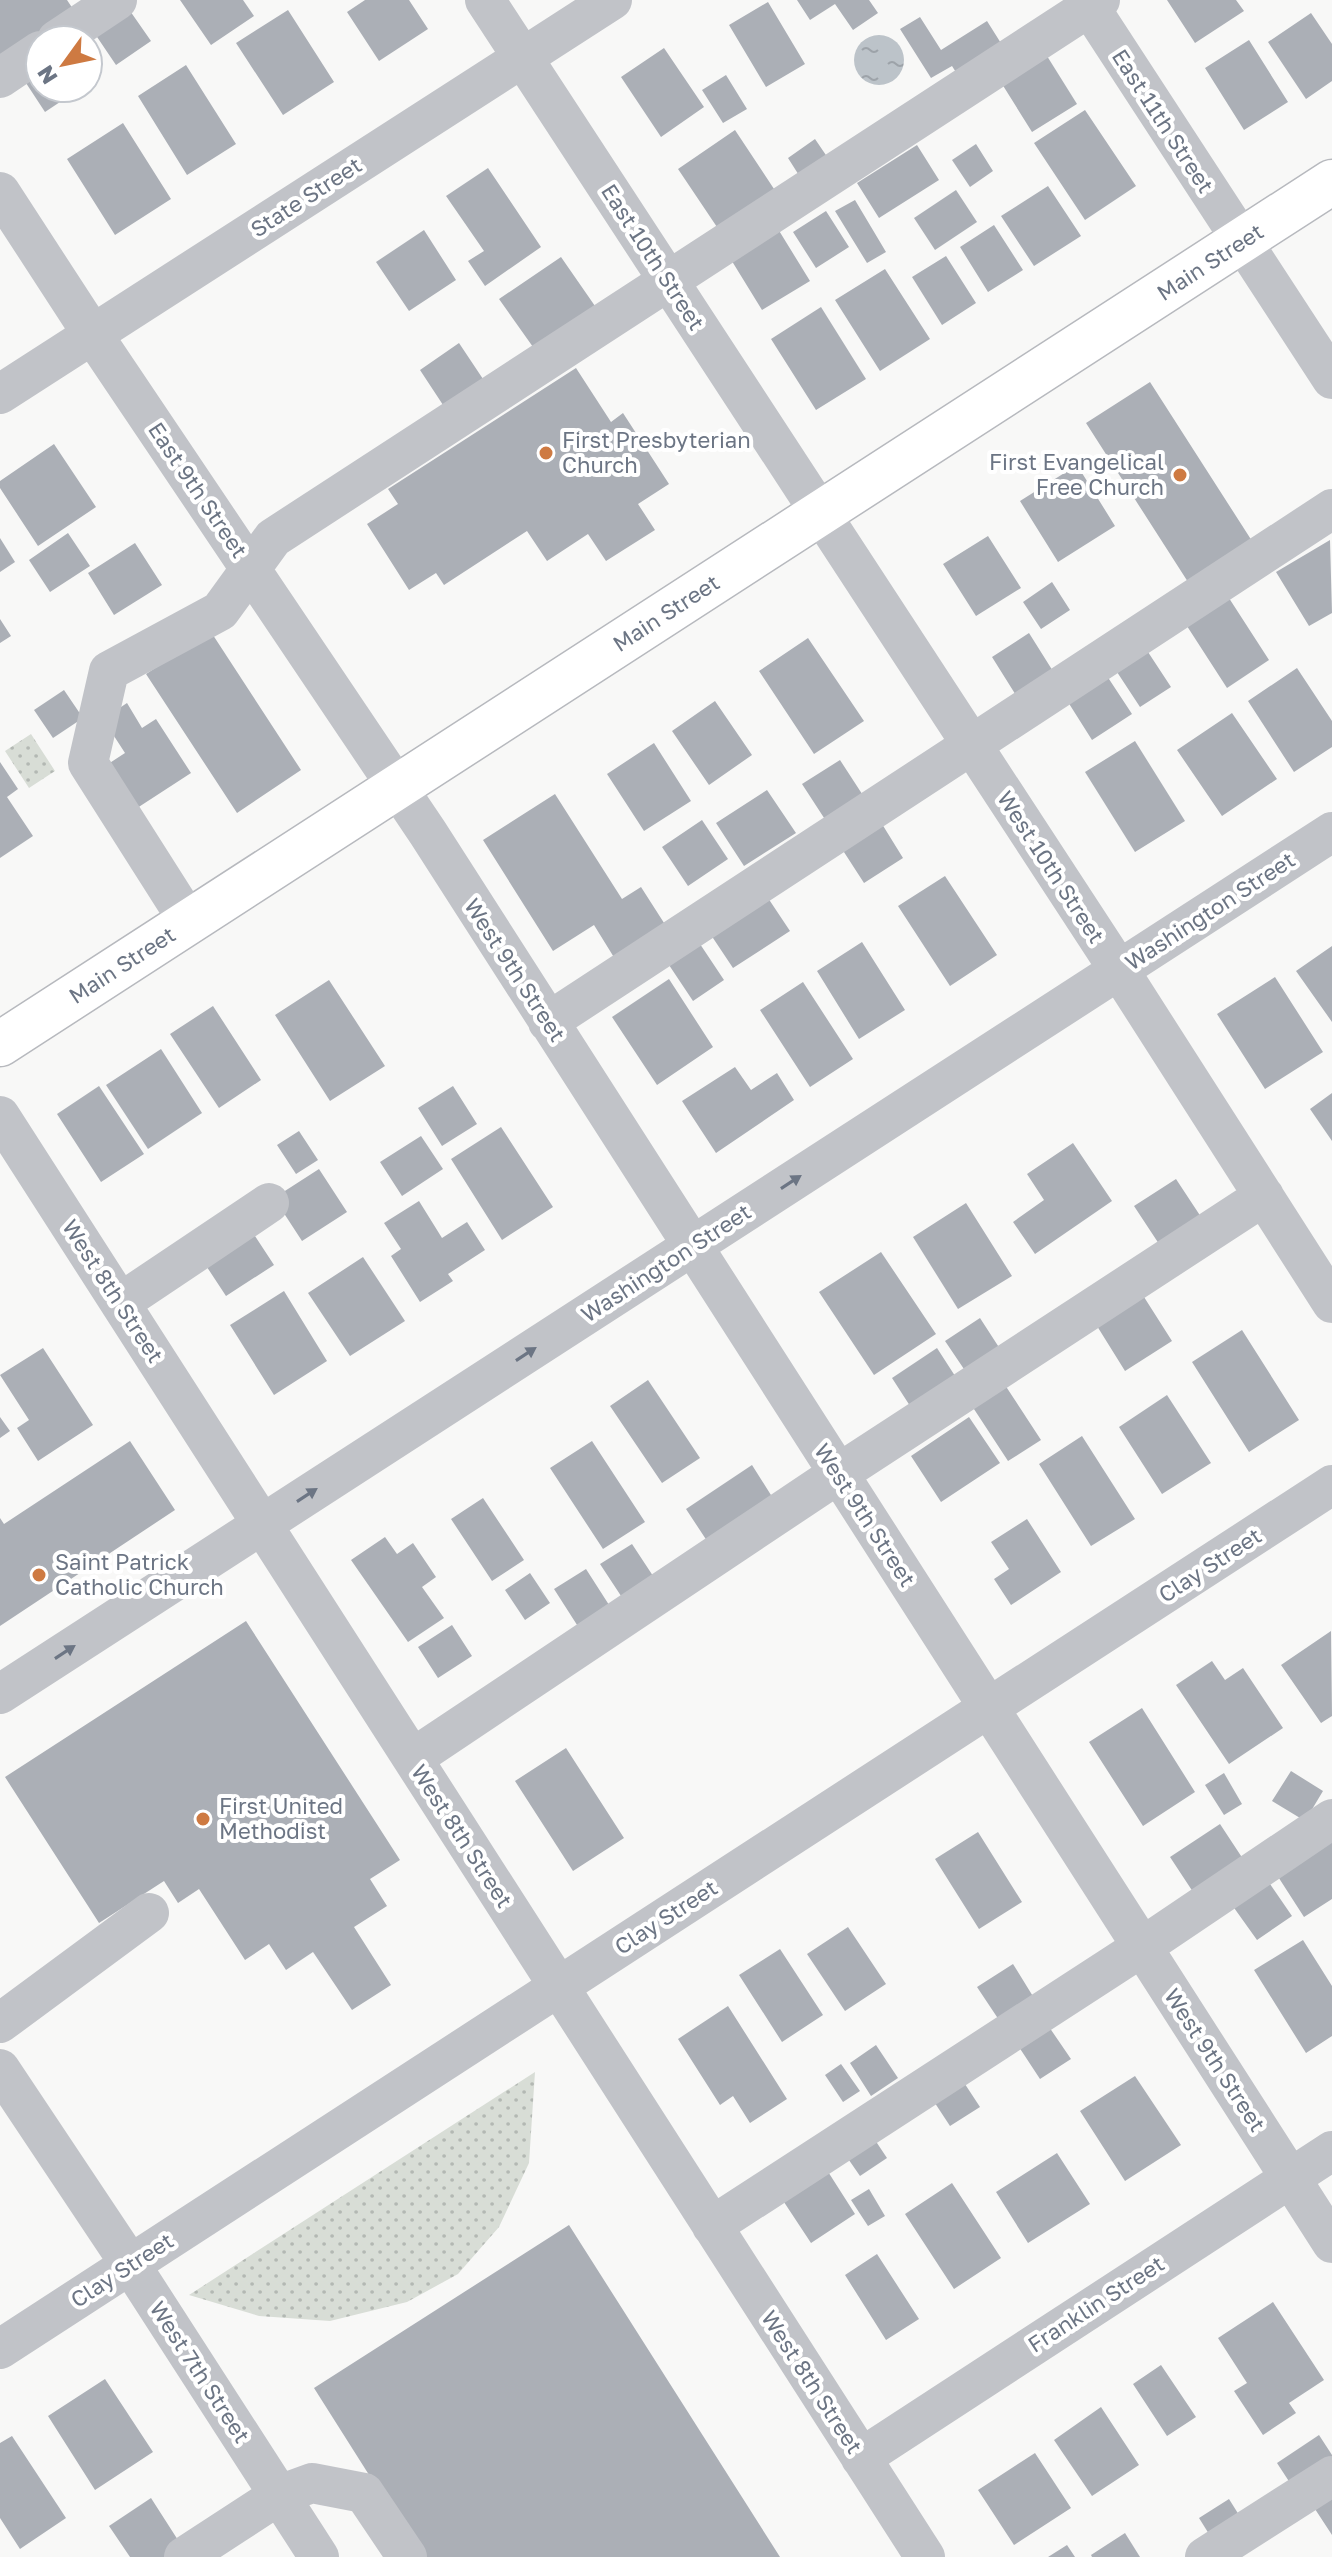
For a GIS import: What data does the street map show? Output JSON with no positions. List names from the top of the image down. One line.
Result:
{"streets":{"main road":["Main Street"],"street":["East 11th Street","State Street","East 10th Street","East 9th Street","West 10th Street","Washington Street","West 9th Street","West 8th Street","Clay Street","Franklin Street","West 7th Street"]},"crossings":[["East 11th Street","Main Street"],["State Street","East 10th Street"],["State Street","East 9th Street"],["East 10th Street","Main Street"],["East 10th Street","West 10th Street"],["Main Street","East 9th Street"],["Main Street","West 10th Street"],["Main Street","West 9th Street"],["East 9th Street","West 9th Street"],["West 10th Street","Washington Street"],["Washington Street","West 9th Street"],["Washington Street","West 8th Street"],["West 9th Street","Clay Street"],["West 9th Street","Franklin Street"],["West 8th Street","Clay Street"],["West 8th Street","Franklin Street"],["Clay Street","West 7th Street"]],"places":["First Presbyterian Church","First Evangelical Free Church","Saint Patrick Catholic Church","First United Methodist"],"north":"bottom left"}
